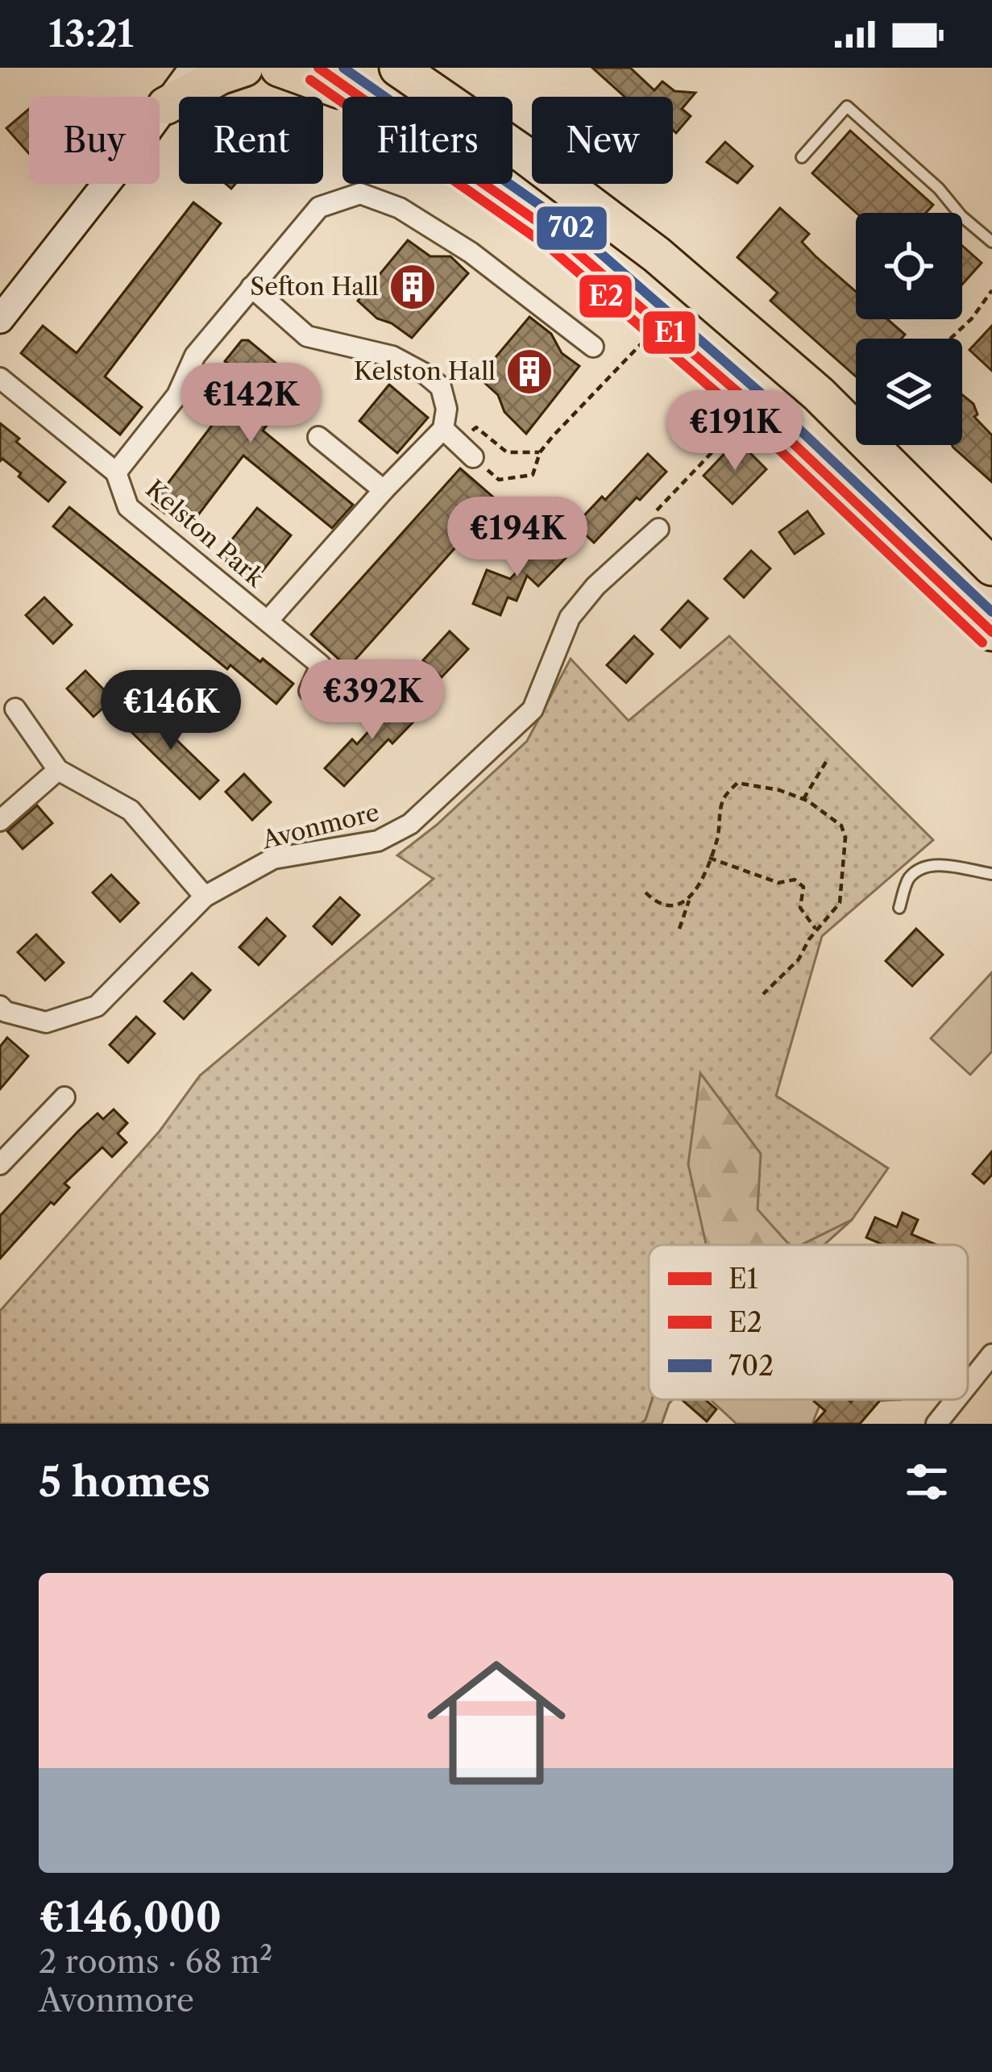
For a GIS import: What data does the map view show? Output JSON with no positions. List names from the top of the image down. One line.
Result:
{"streets":{"street":["Kelston Park","Avonmore"]},"places":{"building":["Sefton Hall","Kelston Hall"]},"lines":["transit line E1","transit line 702","transit line E2"],"legend":["E1","E2","702"],"page":{"status":"13:21","chip":["Buy","Rent","Filters","New"],"price":["€142K","€191K","€194K","€392K","€146K"],"heading":"5 homes","list":[{"name":"€146,000","note":"2 rooms · 68 m² · Avonmore"}]}}
